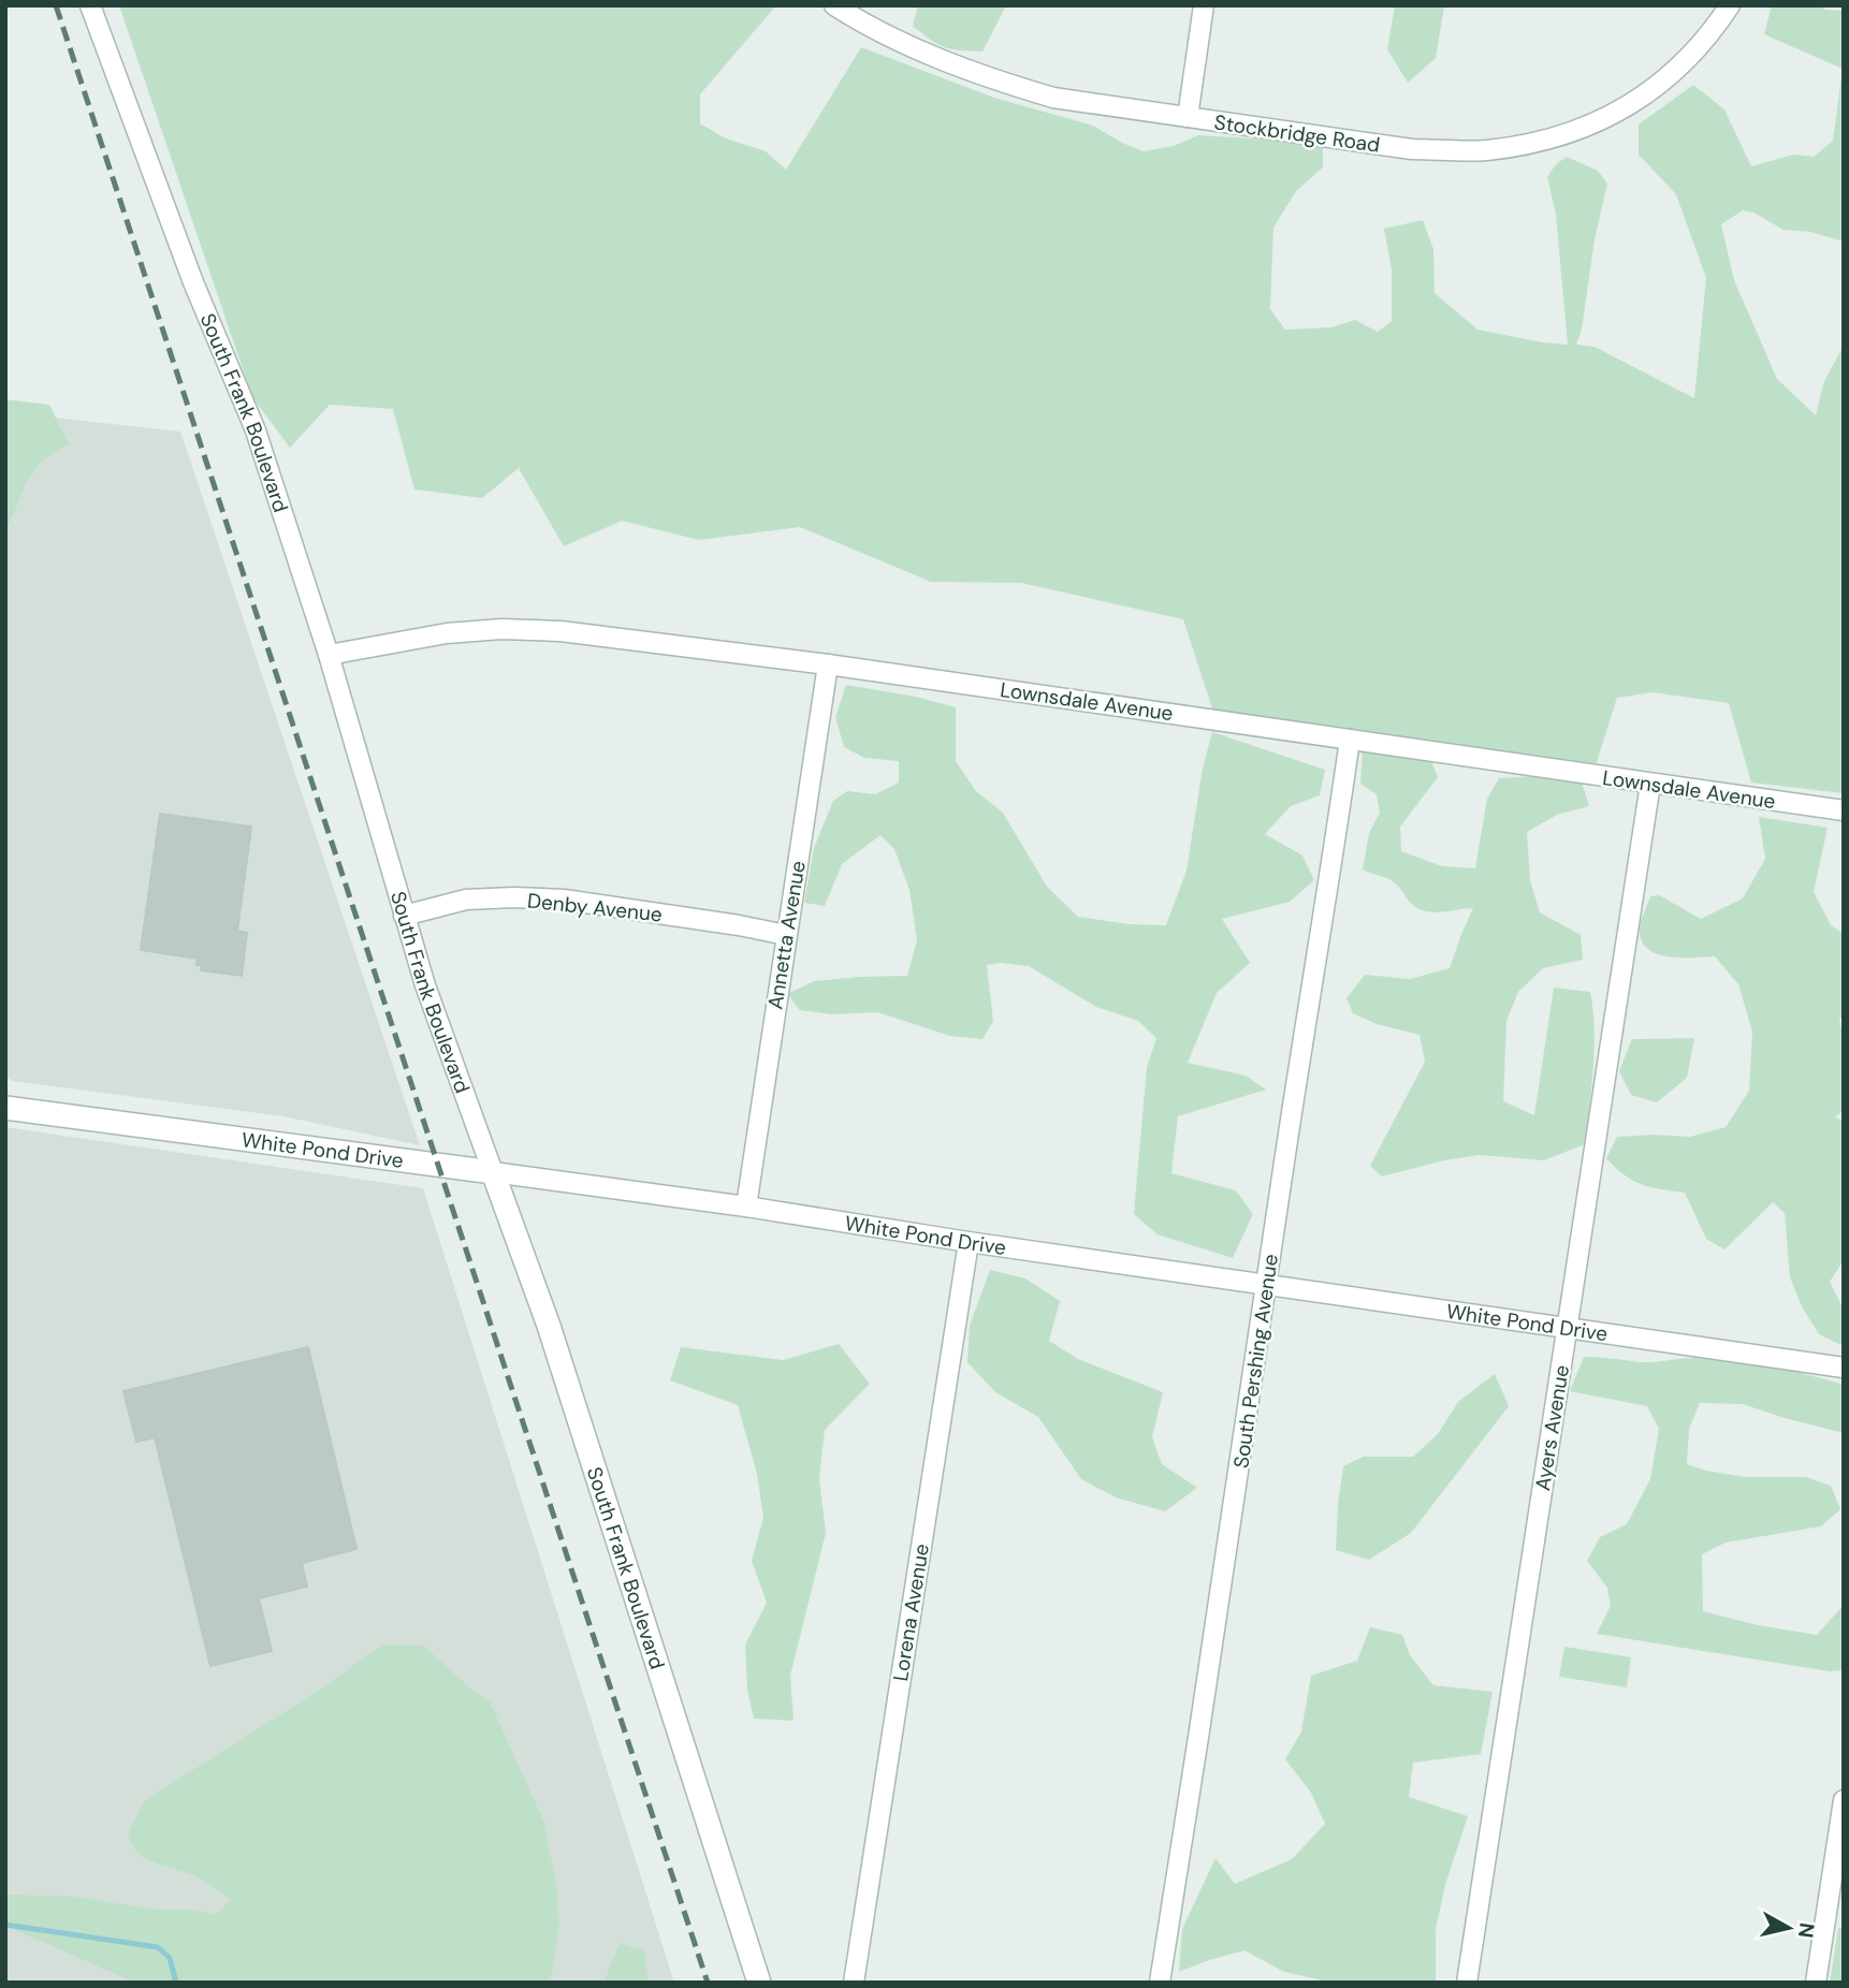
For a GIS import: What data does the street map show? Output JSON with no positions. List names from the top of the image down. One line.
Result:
{"streets":{"street":["Stockbridge Road","South Frank Boulevard","Lownsdale Avenue","Denby Avenue","Annetta Avenue","White Pond Drive","South Pershing Avenue","Ayers Avenue","Lorena Avenue"]},"crossings":[["South Frank Boulevard","Lownsdale Avenue"],["South Frank Boulevard","Denby Avenue"],["South Frank Boulevard","White Pond Drive"],["Lownsdale Avenue","Annetta Avenue"],["Lownsdale Avenue","South Pershing Avenue"],["Lownsdale Avenue","Ayers Avenue"],["Denby Avenue","Annetta Avenue"],["Annetta Avenue","White Pond Drive"],["White Pond Drive","South Pershing Avenue"],["White Pond Drive","Ayers Avenue"],["White Pond Drive","Lorena Avenue"]],"north":"right"}
